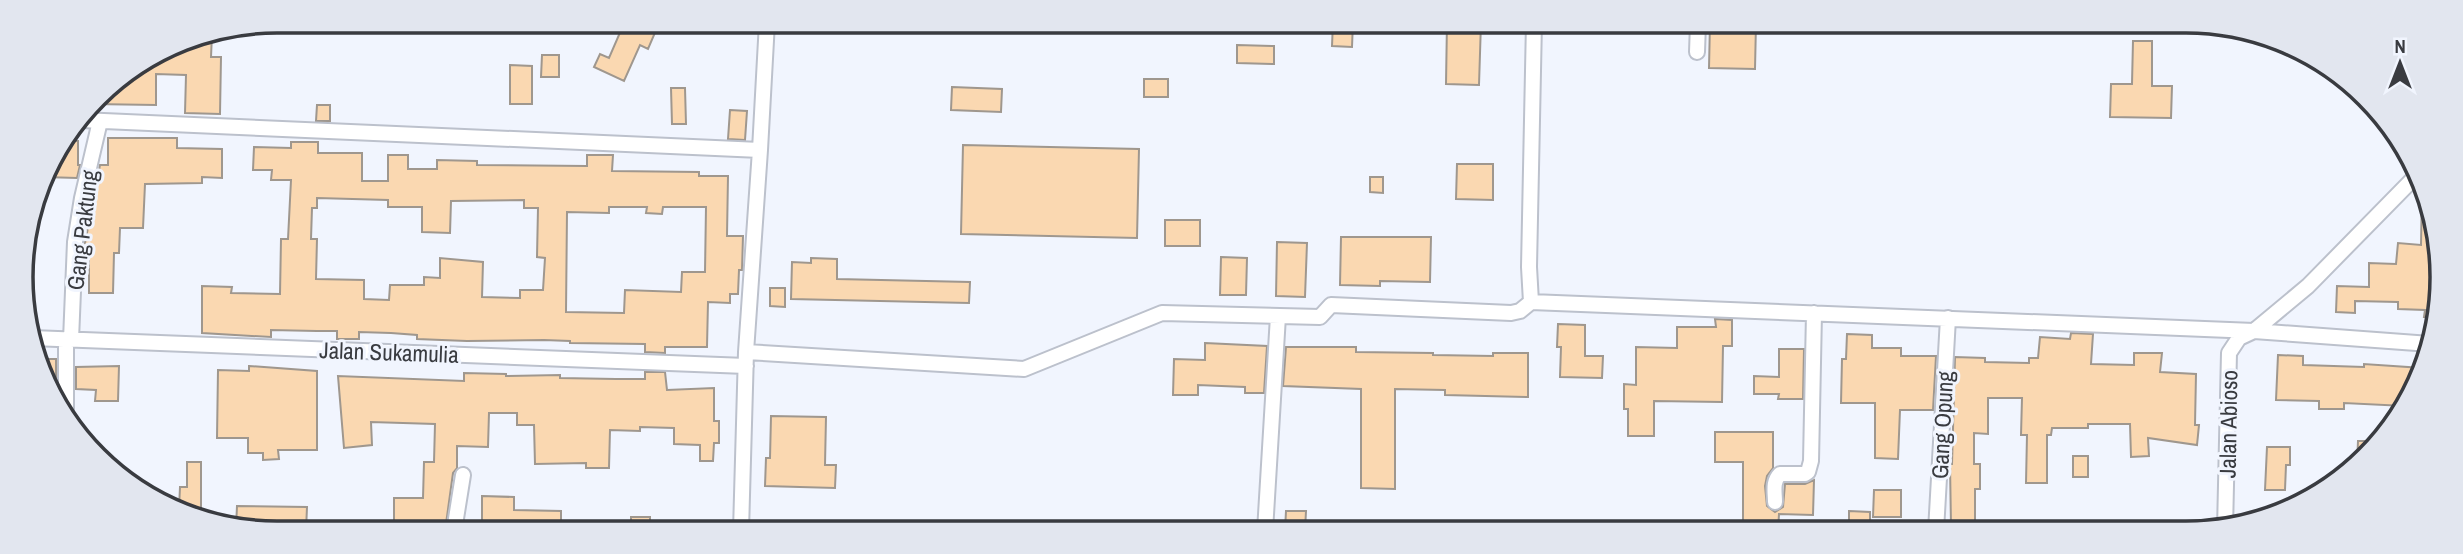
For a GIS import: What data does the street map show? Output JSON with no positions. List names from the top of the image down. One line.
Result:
{"streets":{"street":["Gang Paktung","Jalan Sukamulia","Jalan Abioso","Gang Opung"]},"crossings":[["Gang Paktung","Jalan Sukamulia"]],"north":"top"}
